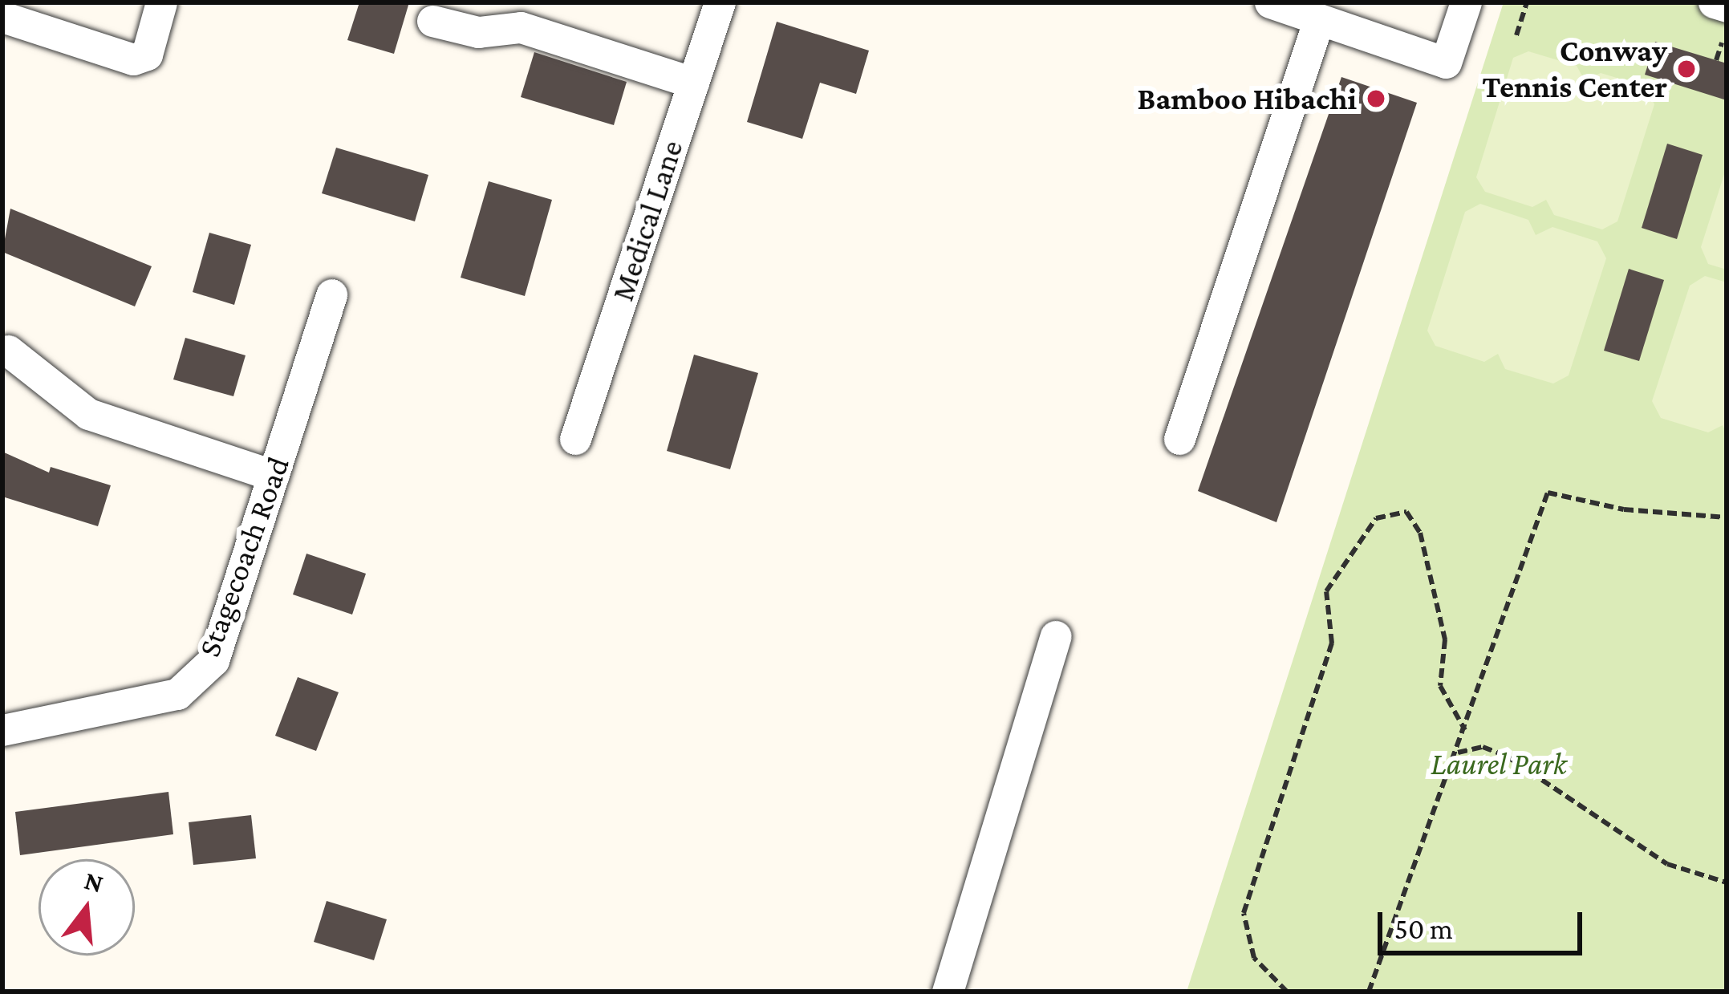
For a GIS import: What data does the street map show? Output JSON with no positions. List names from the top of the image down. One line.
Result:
{"streets":{"street":["Medical Lane","Stagecoach Road"]},"parks":["Laurel Park"],"places":["Conway Tennis Center","Bamboo Hibachi"],"scale_bar":"50 m","north":"top"}
